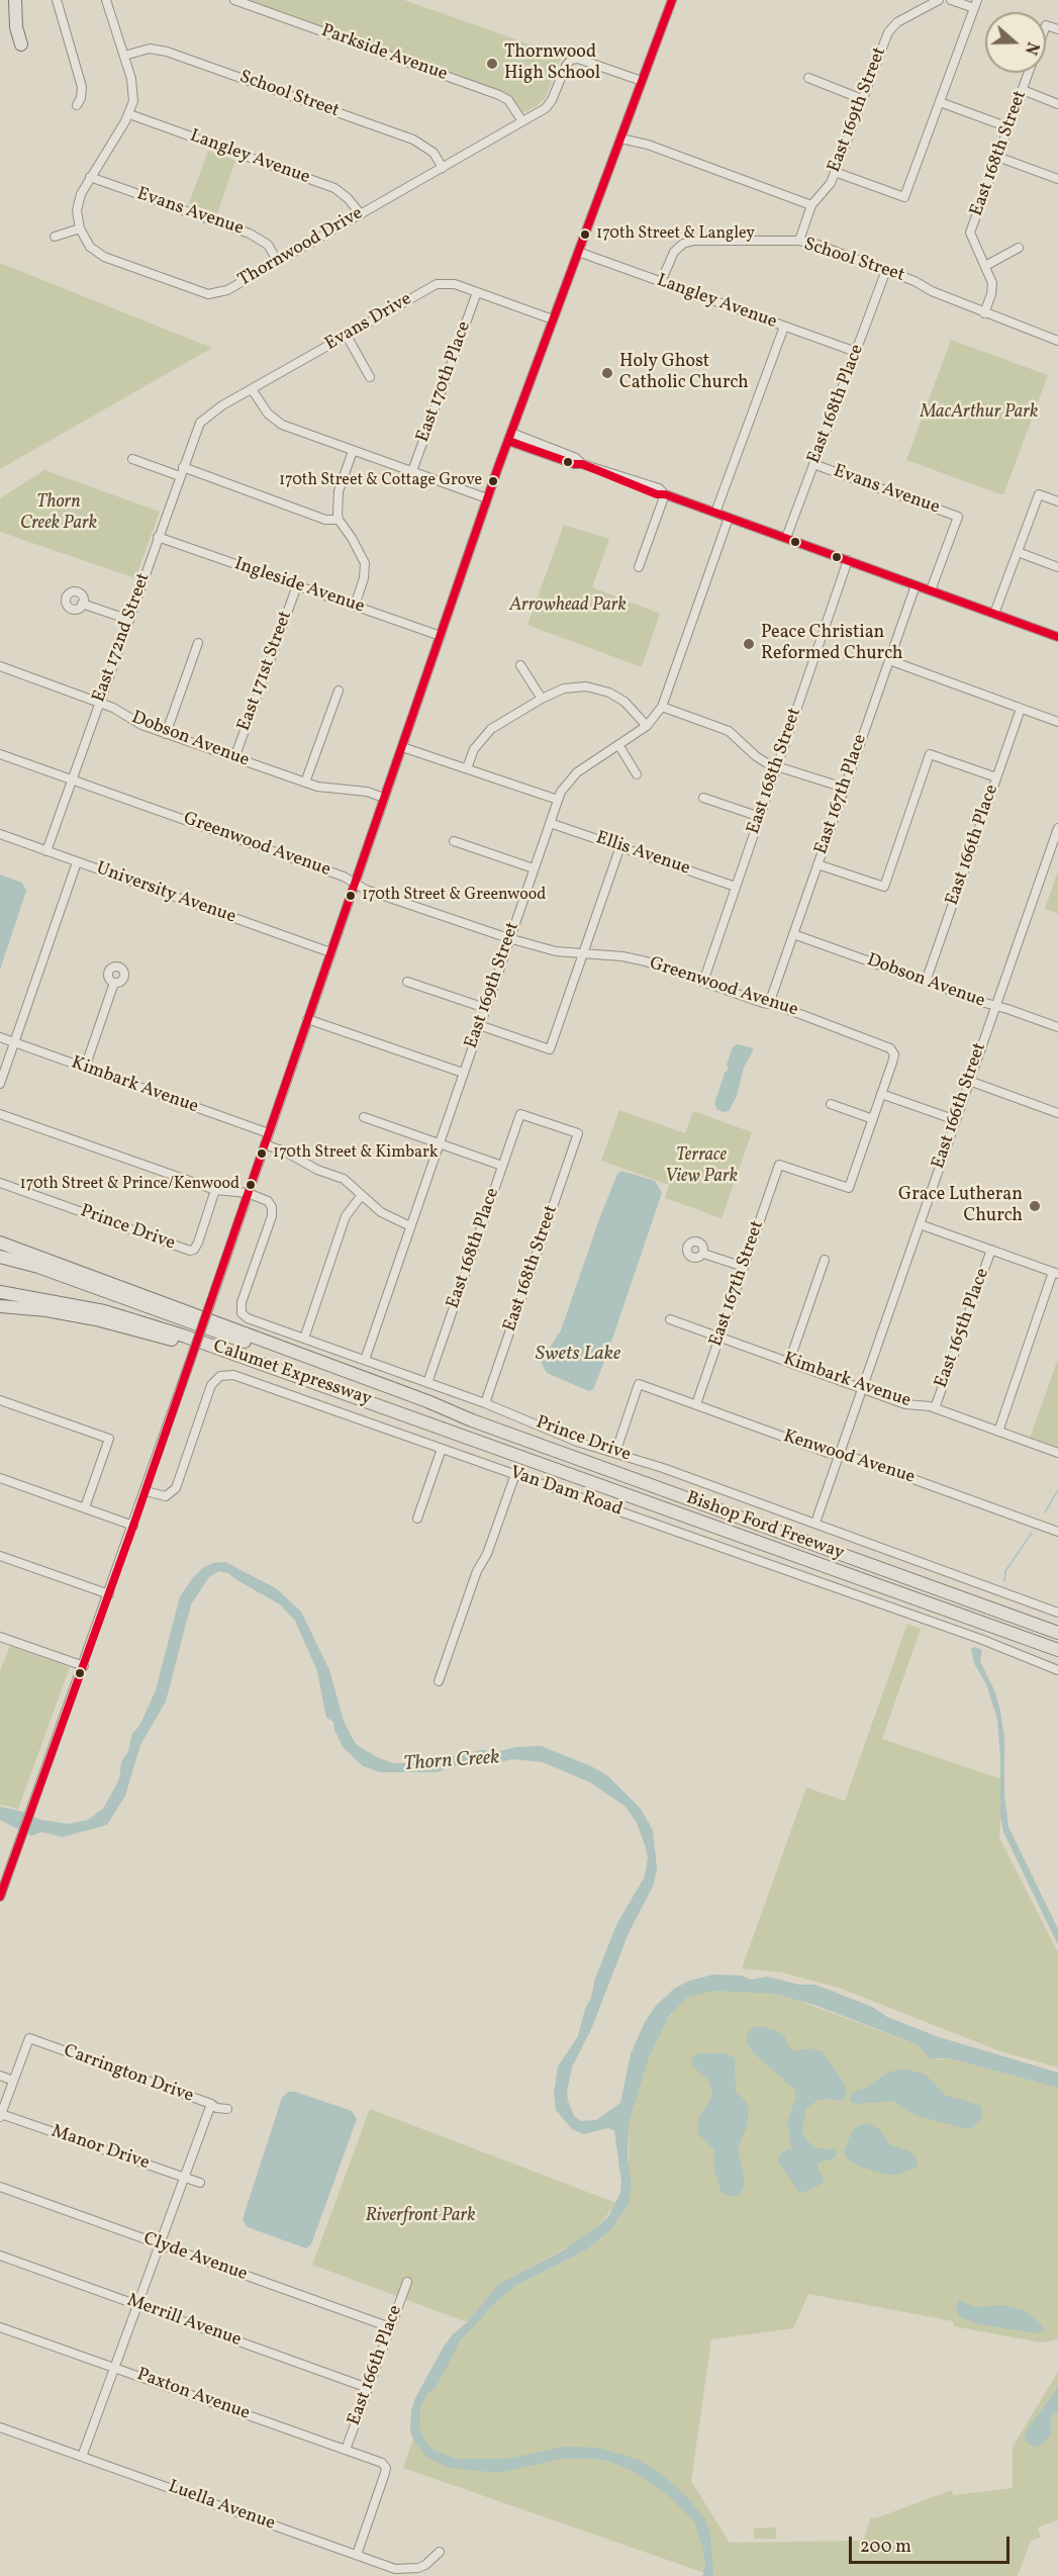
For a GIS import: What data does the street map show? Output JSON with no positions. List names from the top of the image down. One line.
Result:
{"streets":{"highway":["Calumet Expressway","Bishop Ford Freeway"],"street":["Parkside Avenue","School Street","East 169th Street","East 168th Street","Langley Avenue","Evans Avenue","Thornwood Drive","Evans Drive","East 170th Place","East 168th Place","Ingleside Avenue","East 172nd Street","East 171st Street","Dobson Avenue","East 167th Place","Greenwood Avenue","East 166th Place","Ellis Avenue","University Avenue","Kimbark Avenue","East 166th Street","Prince Drive","East 167th Street","East 165th Place","Kenwood Avenue","Van Dam Road","Carrington Drive","Manor Drive","Clyde Avenue","Merrill Avenue","Paxton Avenue","Luella Avenue"]},"crossings":[["Parkside Avenue","Thornwood Drive"],["School Street","East 169th Street"],["School Street","East 168th Street"],["School Street","Langley Avenue"],["School Street","Thornwood Drive"],["School Street","East 168th Place"],["East 169th Street","Greenwood Avenue"],["East 169th Street","Ellis Avenue"],["East 169th Street","Prince Drive"],["East 168th Street","East 168th Place"],["East 168th Street","Greenwood Avenue"],["East 168th Street","Ellis Avenue"],["East 168th Street","Prince Drive"],["Langley Avenue","Thornwood Drive"],["Langley Avenue","East 168th Place"],["Evans Avenue","Thornwood Drive"],["Evans Avenue","East 168th Place"],["Evans Drive","East 170th Place"],["Evans Drive","East 172nd Street"],["East 168th Place","Prince Drive"],["Ingleside Avenue","East 172nd Street"],["Ingleside Avenue","East 171st Street"],["East 172nd Street","Dobson Avenue"],["East 172nd Street","Greenwood Avenue"],["East 172nd Street","University Avenue"],["East 171st Street","Dobson Avenue"],["Dobson Avenue","East 167th Place"],["Dobson Avenue","East 166th Place"],["Dobson Avenue","East 166th Street"],["East 167th Place","Greenwood Avenue"],["East 166th Place","Clyde Avenue"],["East 166th Place","Merrill Avenue"],["East 166th Place","Paxton Avenue"],["Kimbark Avenue","East 166th Street"],["Kimbark Avenue","East 167th Street"],["Kimbark Avenue","East 165th Place"],["East 166th Street","Prince Drive"],["East 166th Street","Kenwood Avenue"],["Prince Drive","Kenwood Avenue"],["East 167th Street","Kenwood Avenue"],["Calumet Expressway","Bishop Ford Freeway"],["Paxton Avenue","Luella Avenue"]],"water":["Swets Lake","Thorn Creek"],"parks":["MacArthur Park","Thorn Creek Park","Arrowhead Park","Terrace View Park","Riverfront Park"],"places":["Thornwood High School","170th Street & Langley","Holy Ghost Catholic Church","170th Street & Cottage Grove","Peace Christian Reformed Church","170th Street & Greenwood","170th Street & Kimbark","170th Street & Prince/Kenwood","Grace Lutheran Church"],"scale_bar":"200 m","north":"right"}
